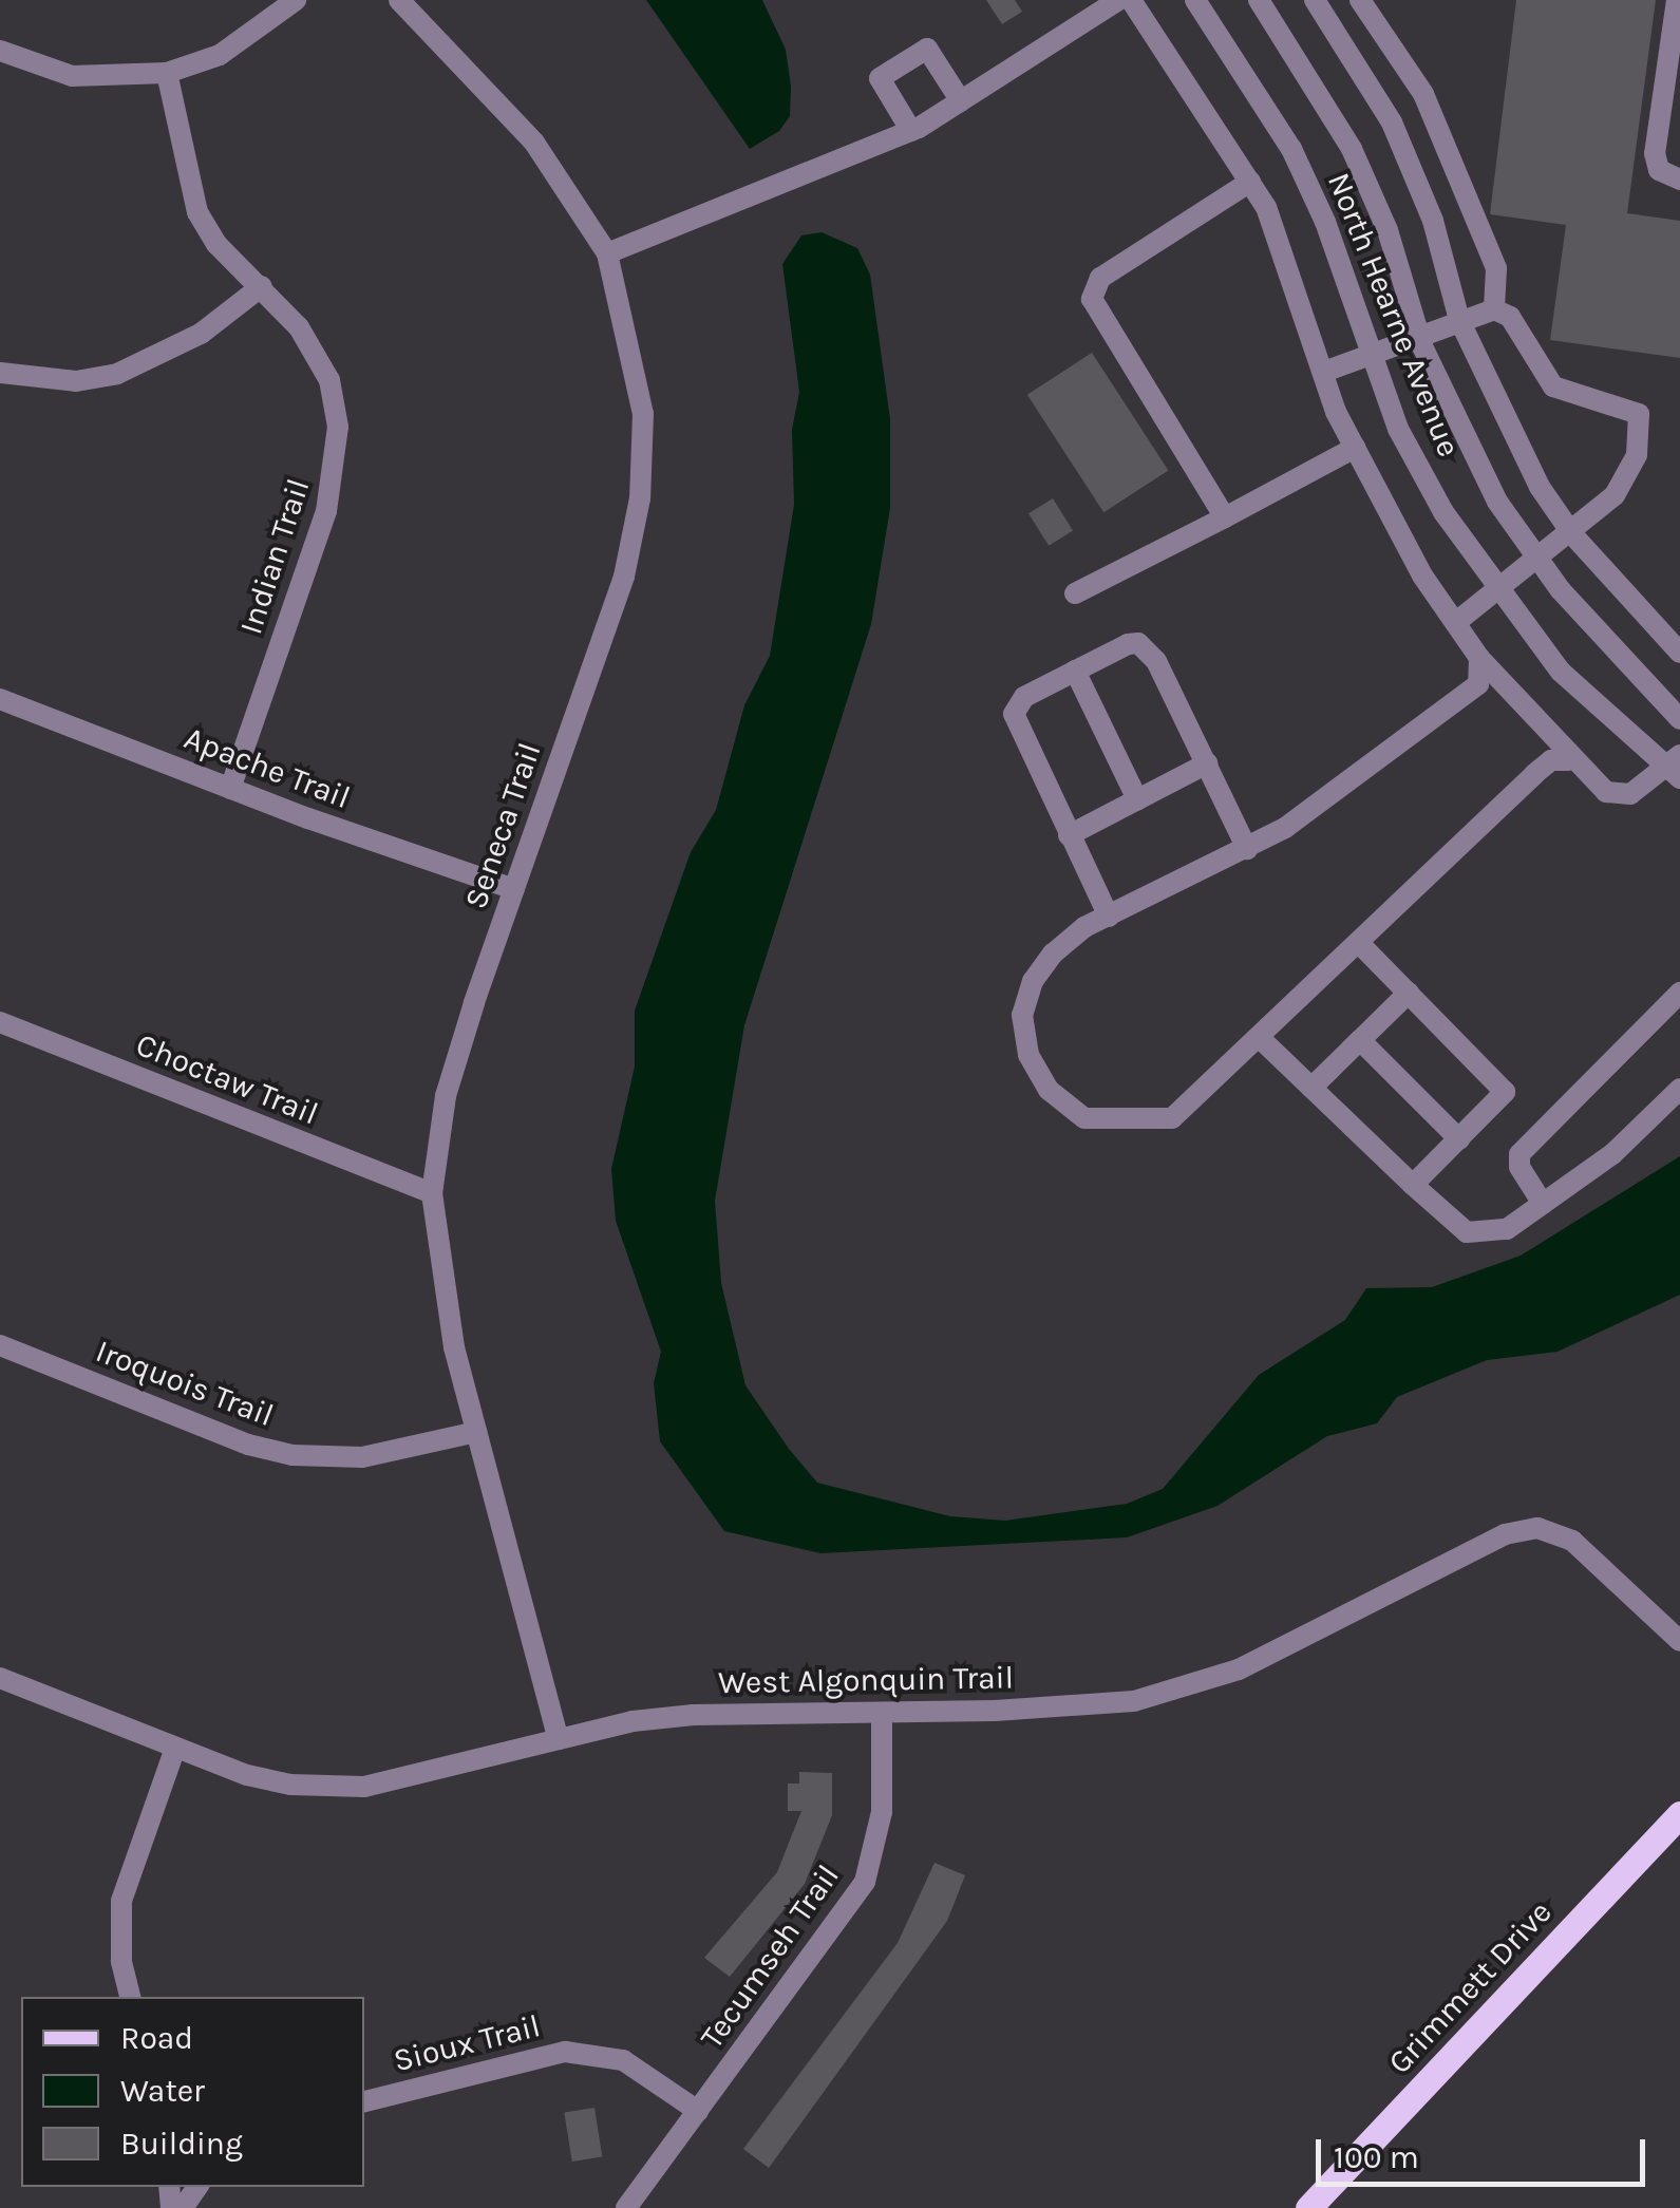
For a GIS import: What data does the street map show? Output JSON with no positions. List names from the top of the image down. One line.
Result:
{"streets":{"main road":["Grimmett Drive"],"street":["North Hearne Avenue","Indian Trail","Apache Trail","Seneca Trail","Choctaw Trail","Iroquois Trail","West Algonquin Trail","Tecumseh Trail","Sioux Trail"]},"crossings":[["Indian Trail","Apache Trail"],["Apache Trail","Seneca Trail"],["Seneca Trail","Choctaw Trail"],["Seneca Trail","Iroquois Trail"],["Seneca Trail","West Algonquin Trail"],["West Algonquin Trail","Tecumseh Trail"],["Tecumseh Trail","Sioux Trail"]],"legend":["Road","Water","Building"],"scale_bar":"100 m"}
